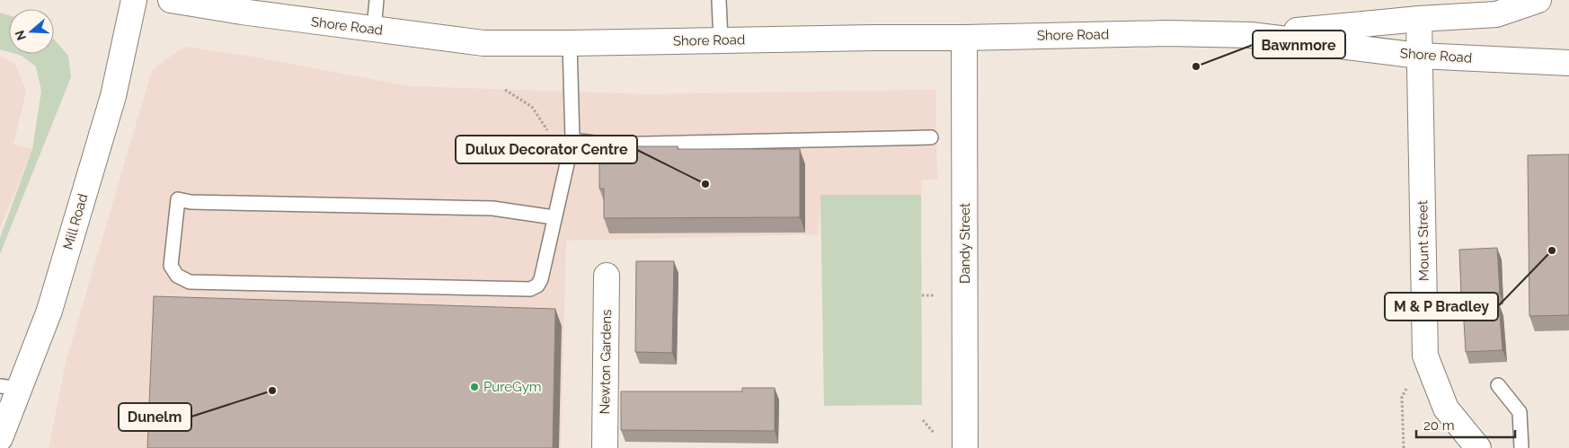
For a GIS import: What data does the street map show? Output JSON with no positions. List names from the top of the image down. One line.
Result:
{"streets":{"main road":["Shore Road","Mill Road","Mount Street","Dandy Street","Newton Gardens"]},"crossings":[["Shore Road","Mount Street"],["Shore Road","Dandy Street"]],"places":["Bawnmore","Dulux Decorator Centre","M & P Bradley","PureGym","Dunelm"],"scale_bar":"20 m","north":"left"}
